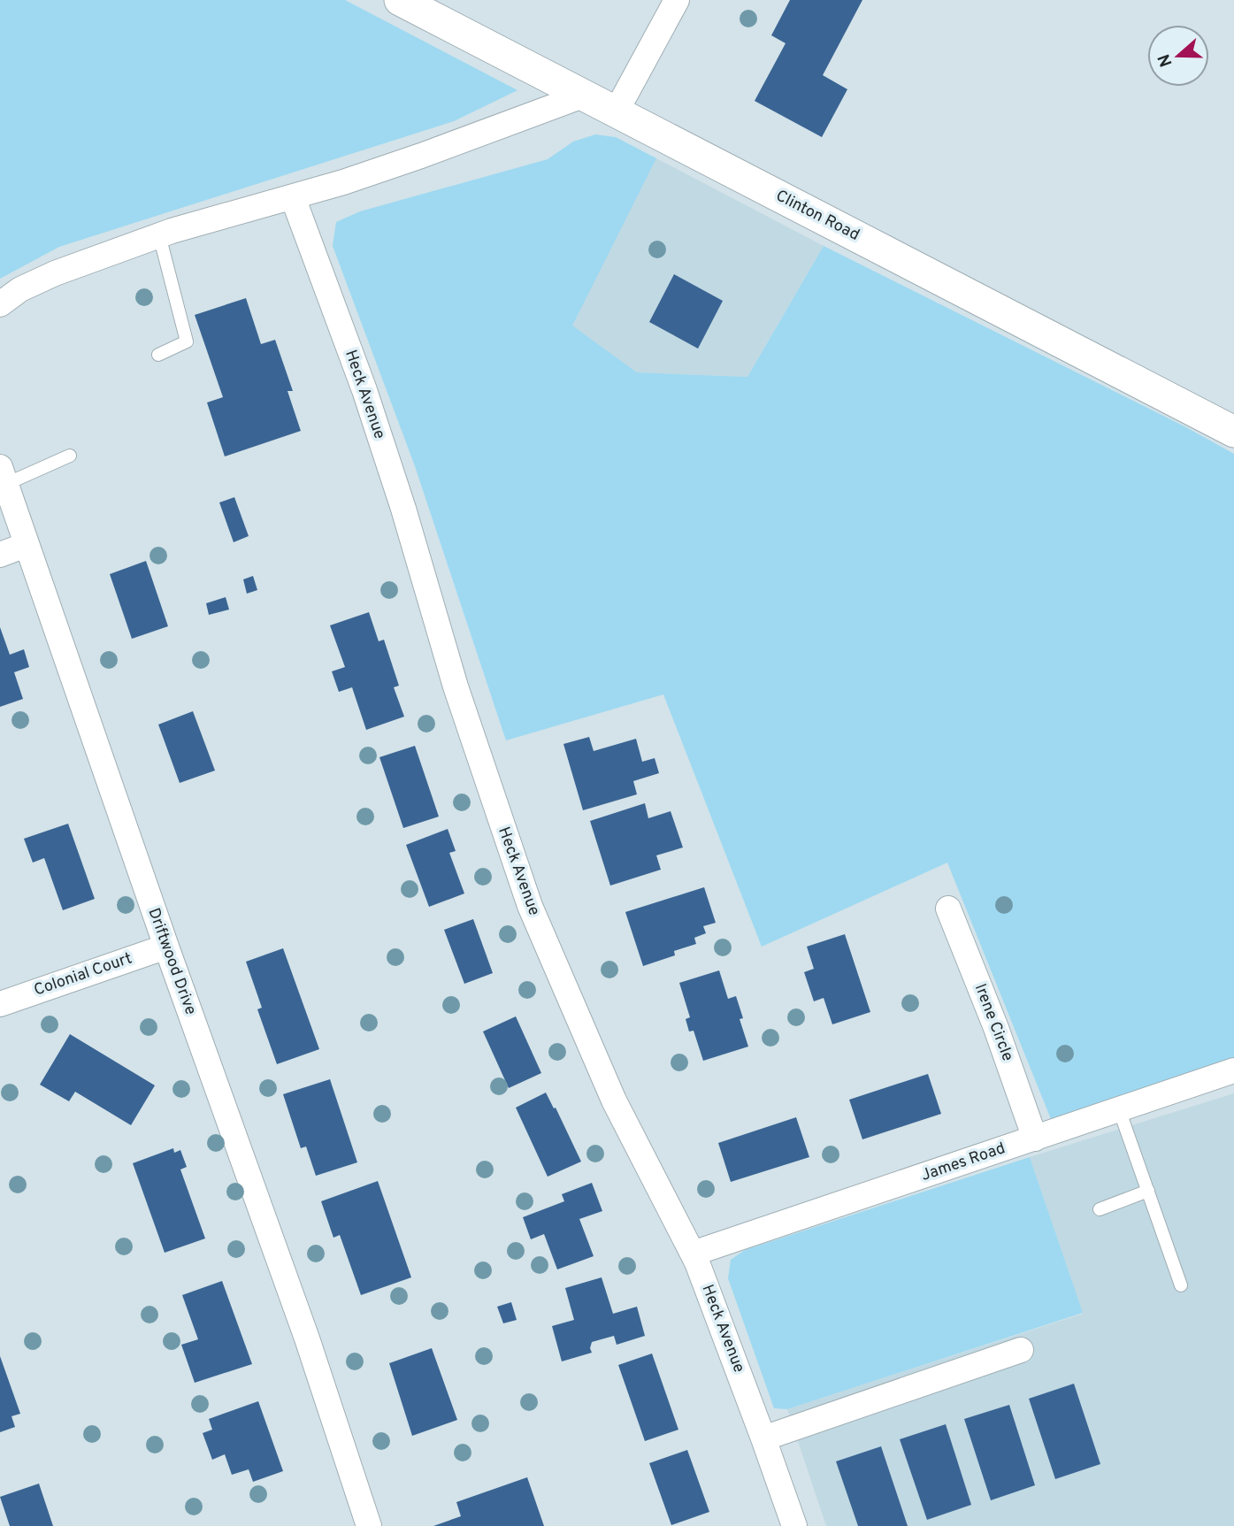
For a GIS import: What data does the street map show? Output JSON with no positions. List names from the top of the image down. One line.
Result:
{"streets":{"street":["Clinton Road","Heck Avenue","Driftwood Drive","Colonial Court","Irene Circle","James Road"]},"crossings":[["Heck Avenue","James Road"],["Driftwood Drive","Colonial Court"],["Irene Circle","James Road"]],"north":"left"}
